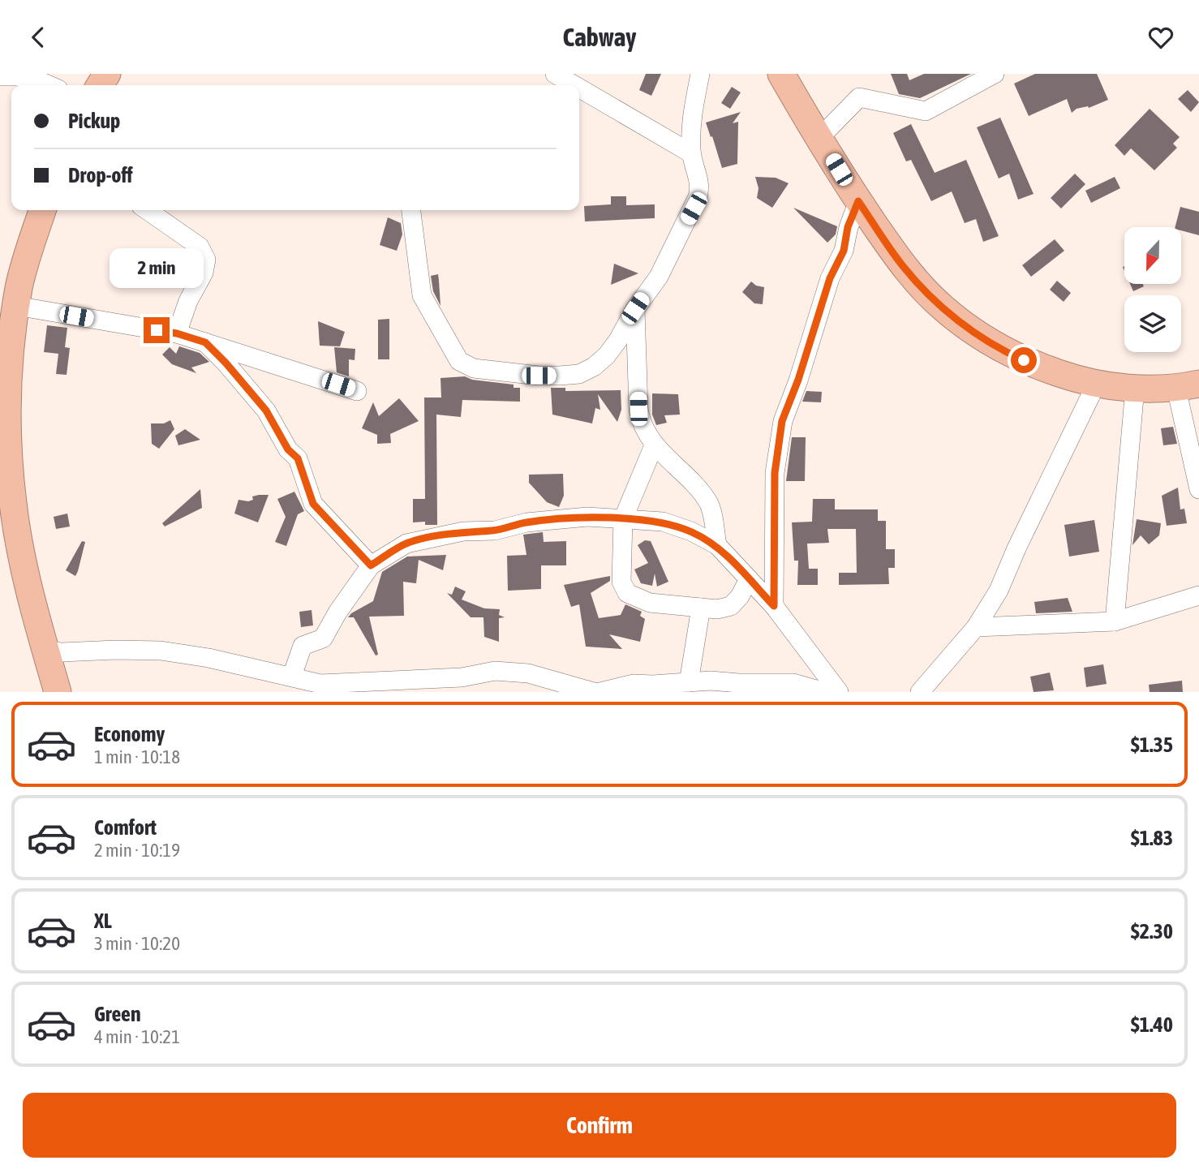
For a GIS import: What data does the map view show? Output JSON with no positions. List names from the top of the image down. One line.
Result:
{"north":"bottom","page":{"header":"Cabway","banner":["Pickup","Drop-off"],"bubble":"2 min","list":[{"name":"Economy","note":"1 min · 10:18","value":"$1.35"},{"name":"Comfort","note":"2 min · 10:19","value":"$1.83"},{"name":"XL","note":"3 min · 10:20","value":"$2.30"},{"name":"Green","note":"4 min · 10:21","value":"$1.40"}],"buttons":"Confirm"}}
